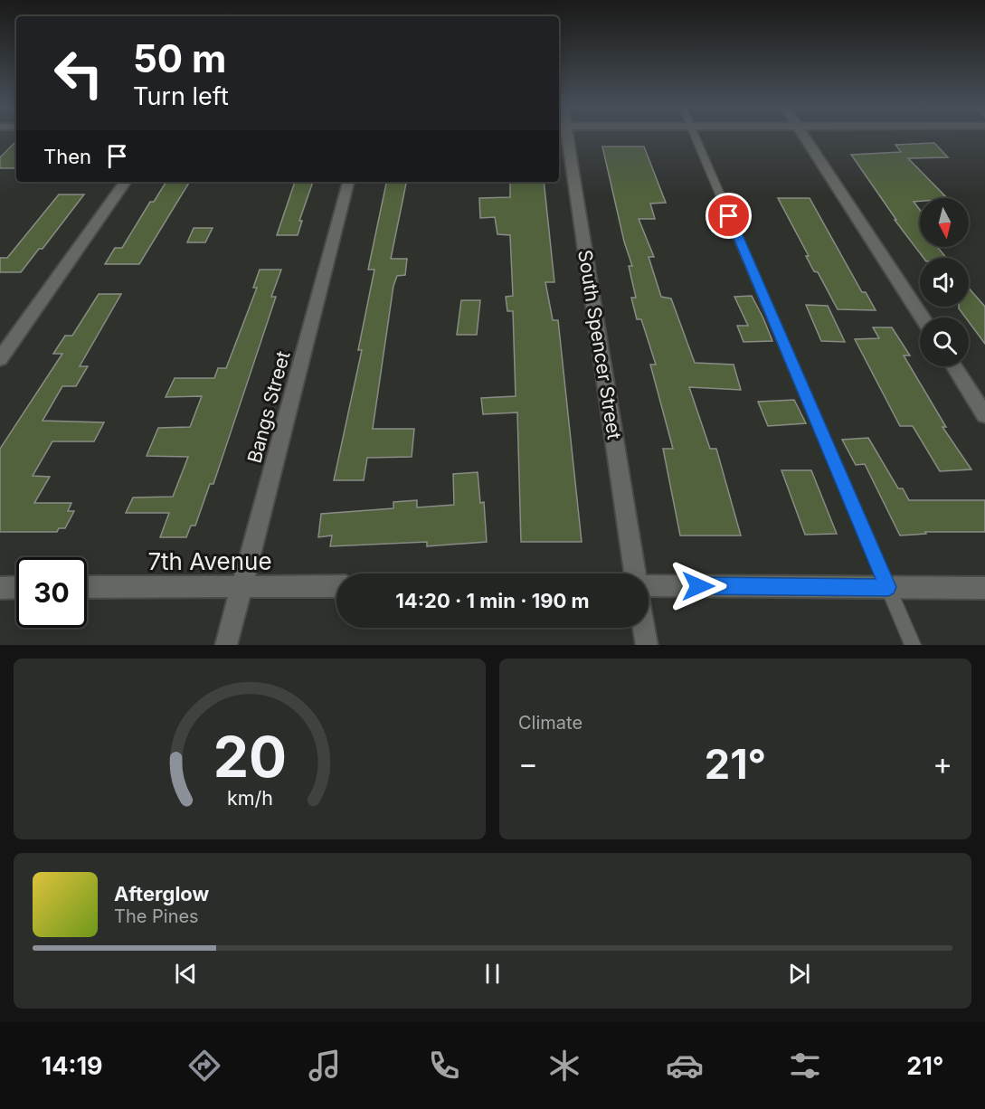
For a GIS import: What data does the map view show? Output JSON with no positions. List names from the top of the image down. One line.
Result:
{"streets":{"street":["South Spencer Street","Bangs Street","7th Avenue"]},"crossings":[["Bangs Street","7th Avenue"]],"north":"bottom","page":{"turn":["50 m","Turn left"],"then":"Then","limit":"30","trip":"14:20 · 1 min · 190 m","tile":"Climate","heat":["−","21°","+"],"song":["Afterglow","The Pines"],"tabs":["14:19","21°"],"gauge":["20","km/h"]}}
